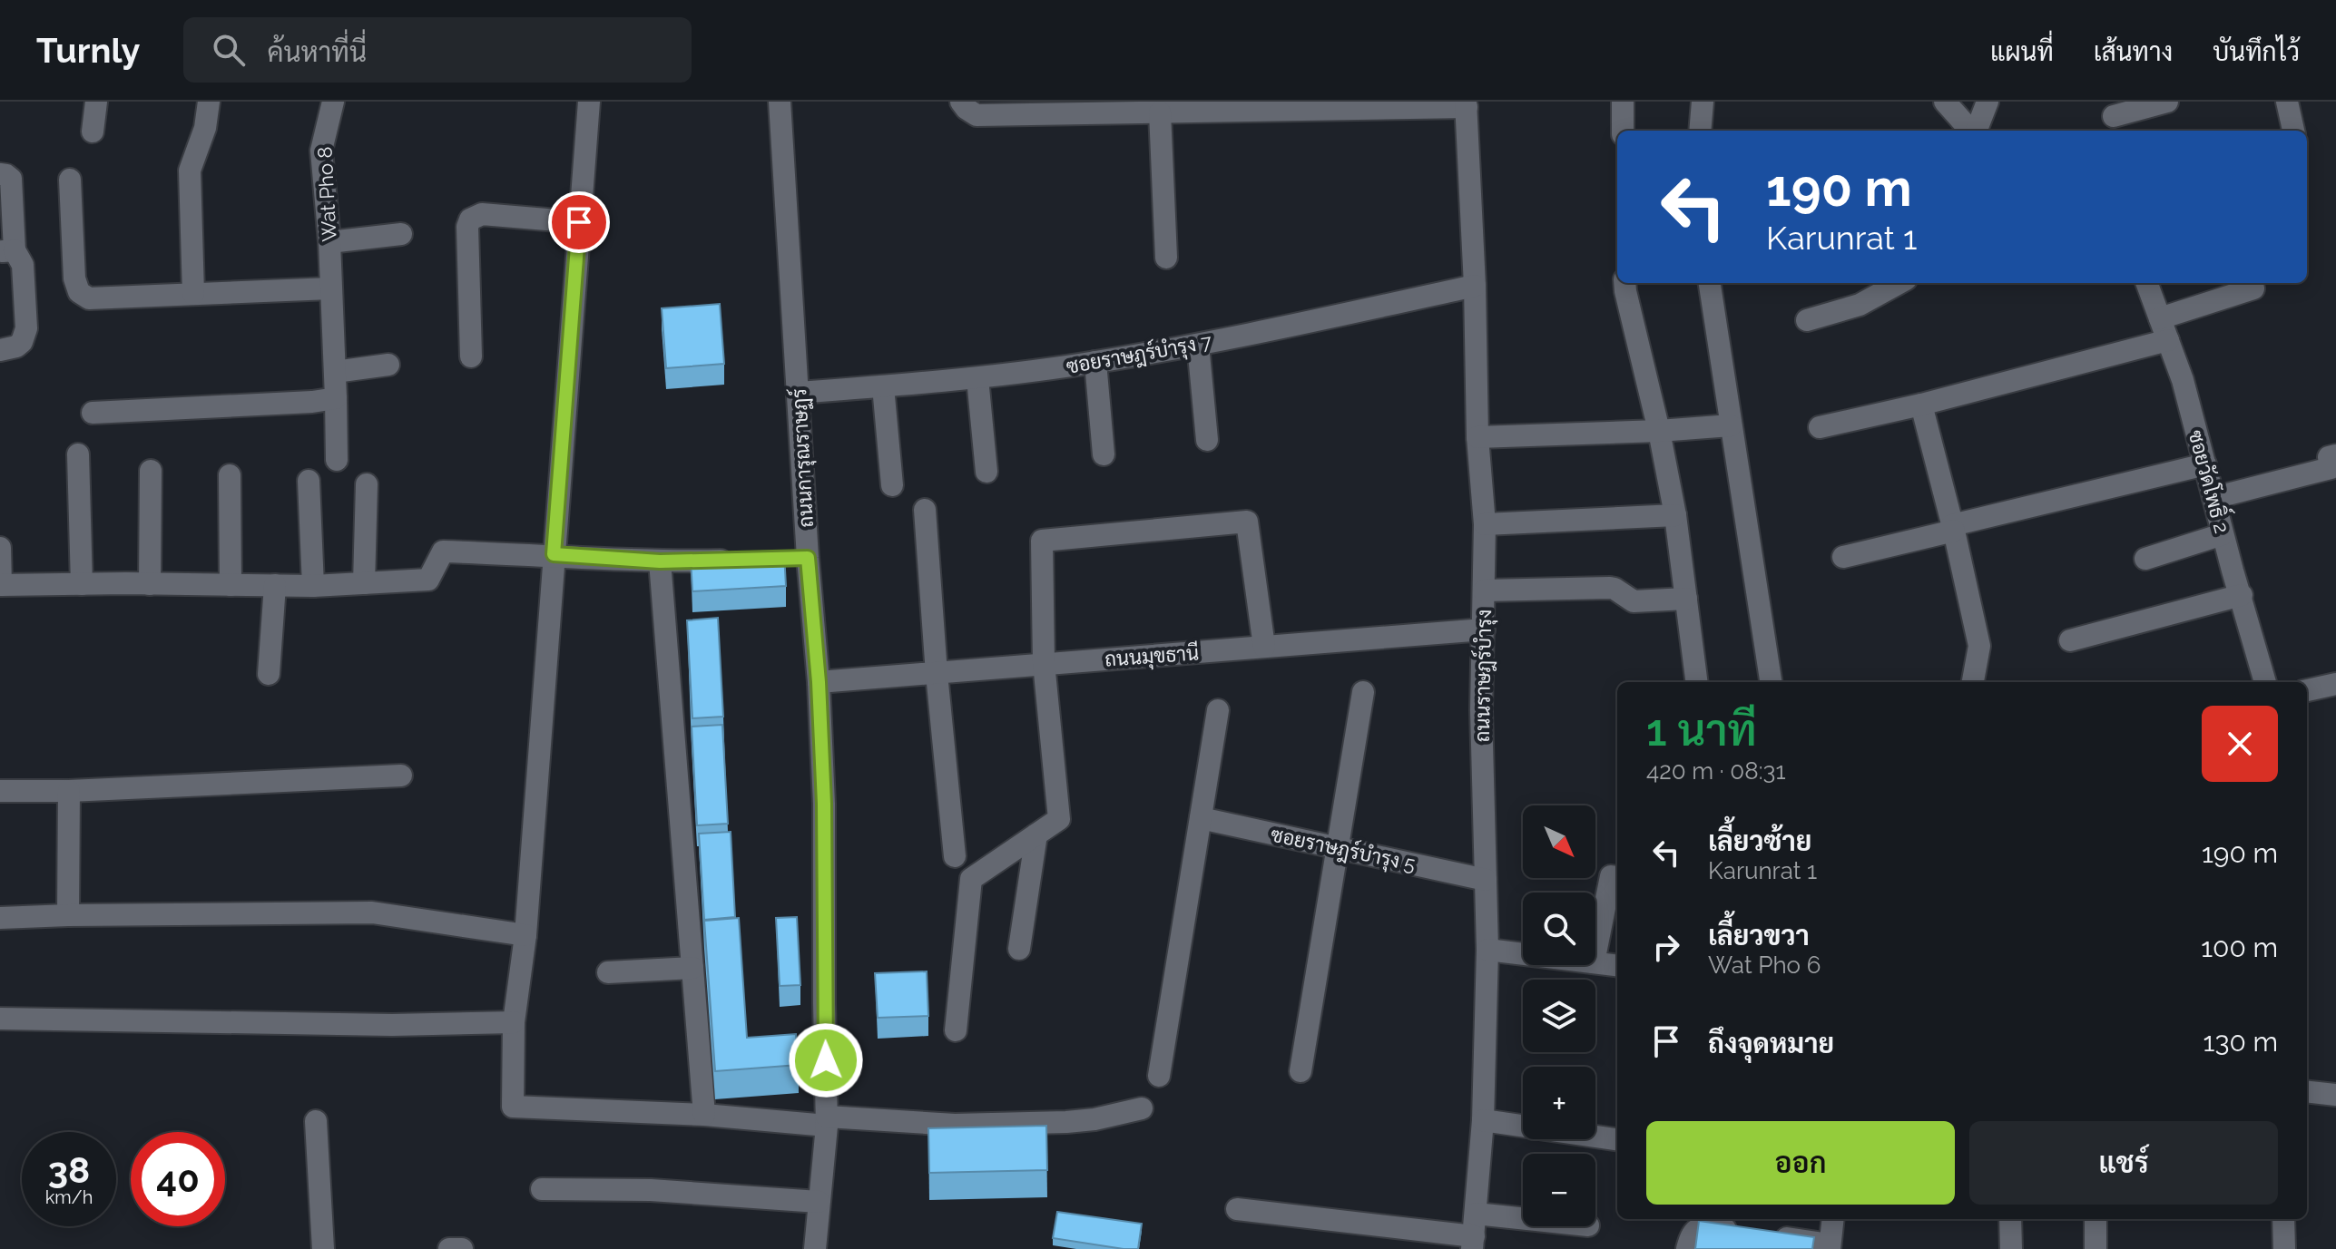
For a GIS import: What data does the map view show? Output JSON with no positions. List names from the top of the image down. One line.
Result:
{"streets":{"street":["Wat Pho 8","ซอยราษฎร์บำรุง 7","ถนนการุณราษฏร์","ซอยวัดโพธิ์ 2","ถนนมุขธานี","ถนนราษฎร์บำรุง","ซอยราษฎร์บำรุง 5"]},"crossings":[["ซอยราษฎร์บำรุง 7","ถนนการุณราษฏร์"],["ซอยราษฎร์บำรุง 7","ถนนราษฎร์บำรุง"],["ถนนการุณราษฏร์","ถนนมุขธานี"],["ถนนมุขธานี","ถนนราษฎร์บำรุง"],["ถนนราษฎร์บำรุง","ซอยราษฎร์บำรุง 5"]],"north":"bottom right","page":{"header":"Turnly","search":"ค้นหาที่นี่","nav":["แผนที่","เส้นทาง","บันทึกไว้"],"turn":["190 m","Karunrat 1"],"heading":["1 นาที","420 m · 08:31"],"map_buttons":["+","−"],"list":[{"name":"เลี้ยวซ้าย","note":"Karunrat 1","value":"190 m"},{"name":"เลี้ยวขวา","note":"Wat Pho 6","value":"100 m"},{"name":"ถึงจุดหมาย","value":"130 m"}],"buttons":["ออก","แชร์"],"speed":"38 km/h","limit":"40"}}
